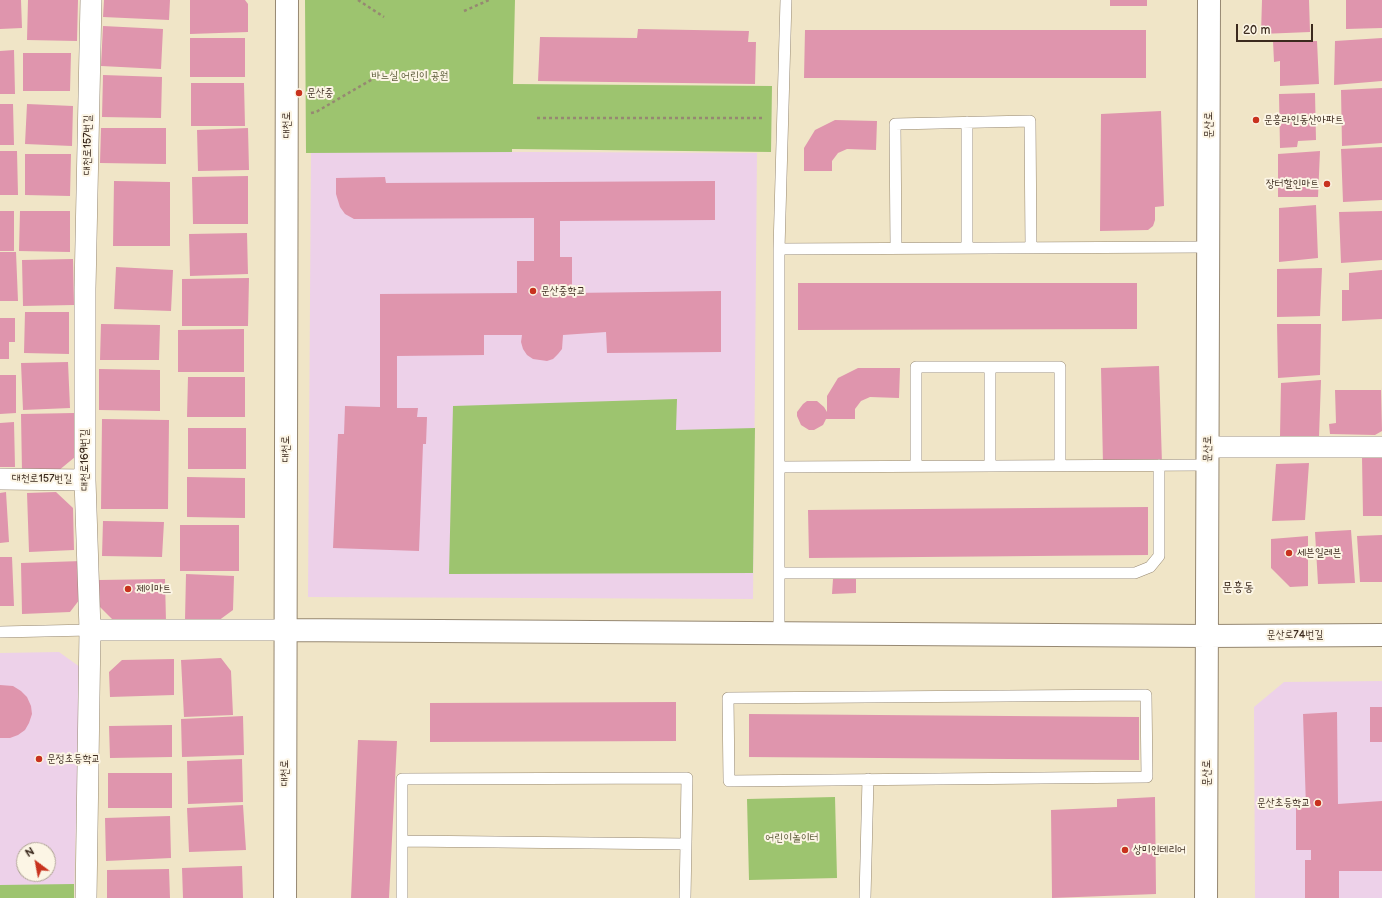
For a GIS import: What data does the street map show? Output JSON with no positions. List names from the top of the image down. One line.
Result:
{"streets":{"street":["대천로","문산로","대천로157번길","대천로169번길","문산로74번길"]},"crossings":[["대천로","문산로74번길"],["문산로","문산로74번길"],["대천로157번길","대천로169번길"]],"districts":["문흥동"],"parks":["바느실 어린이 공원","어린이놀이터"],"places":["문산중","문흥라인동산아파트","장터할인마트","문산중학교","세븐일레븐","제이마트","문정초등학교","문산초등학교","상미인테리어"],"scale_bar":"20 m","north":"top left"}
